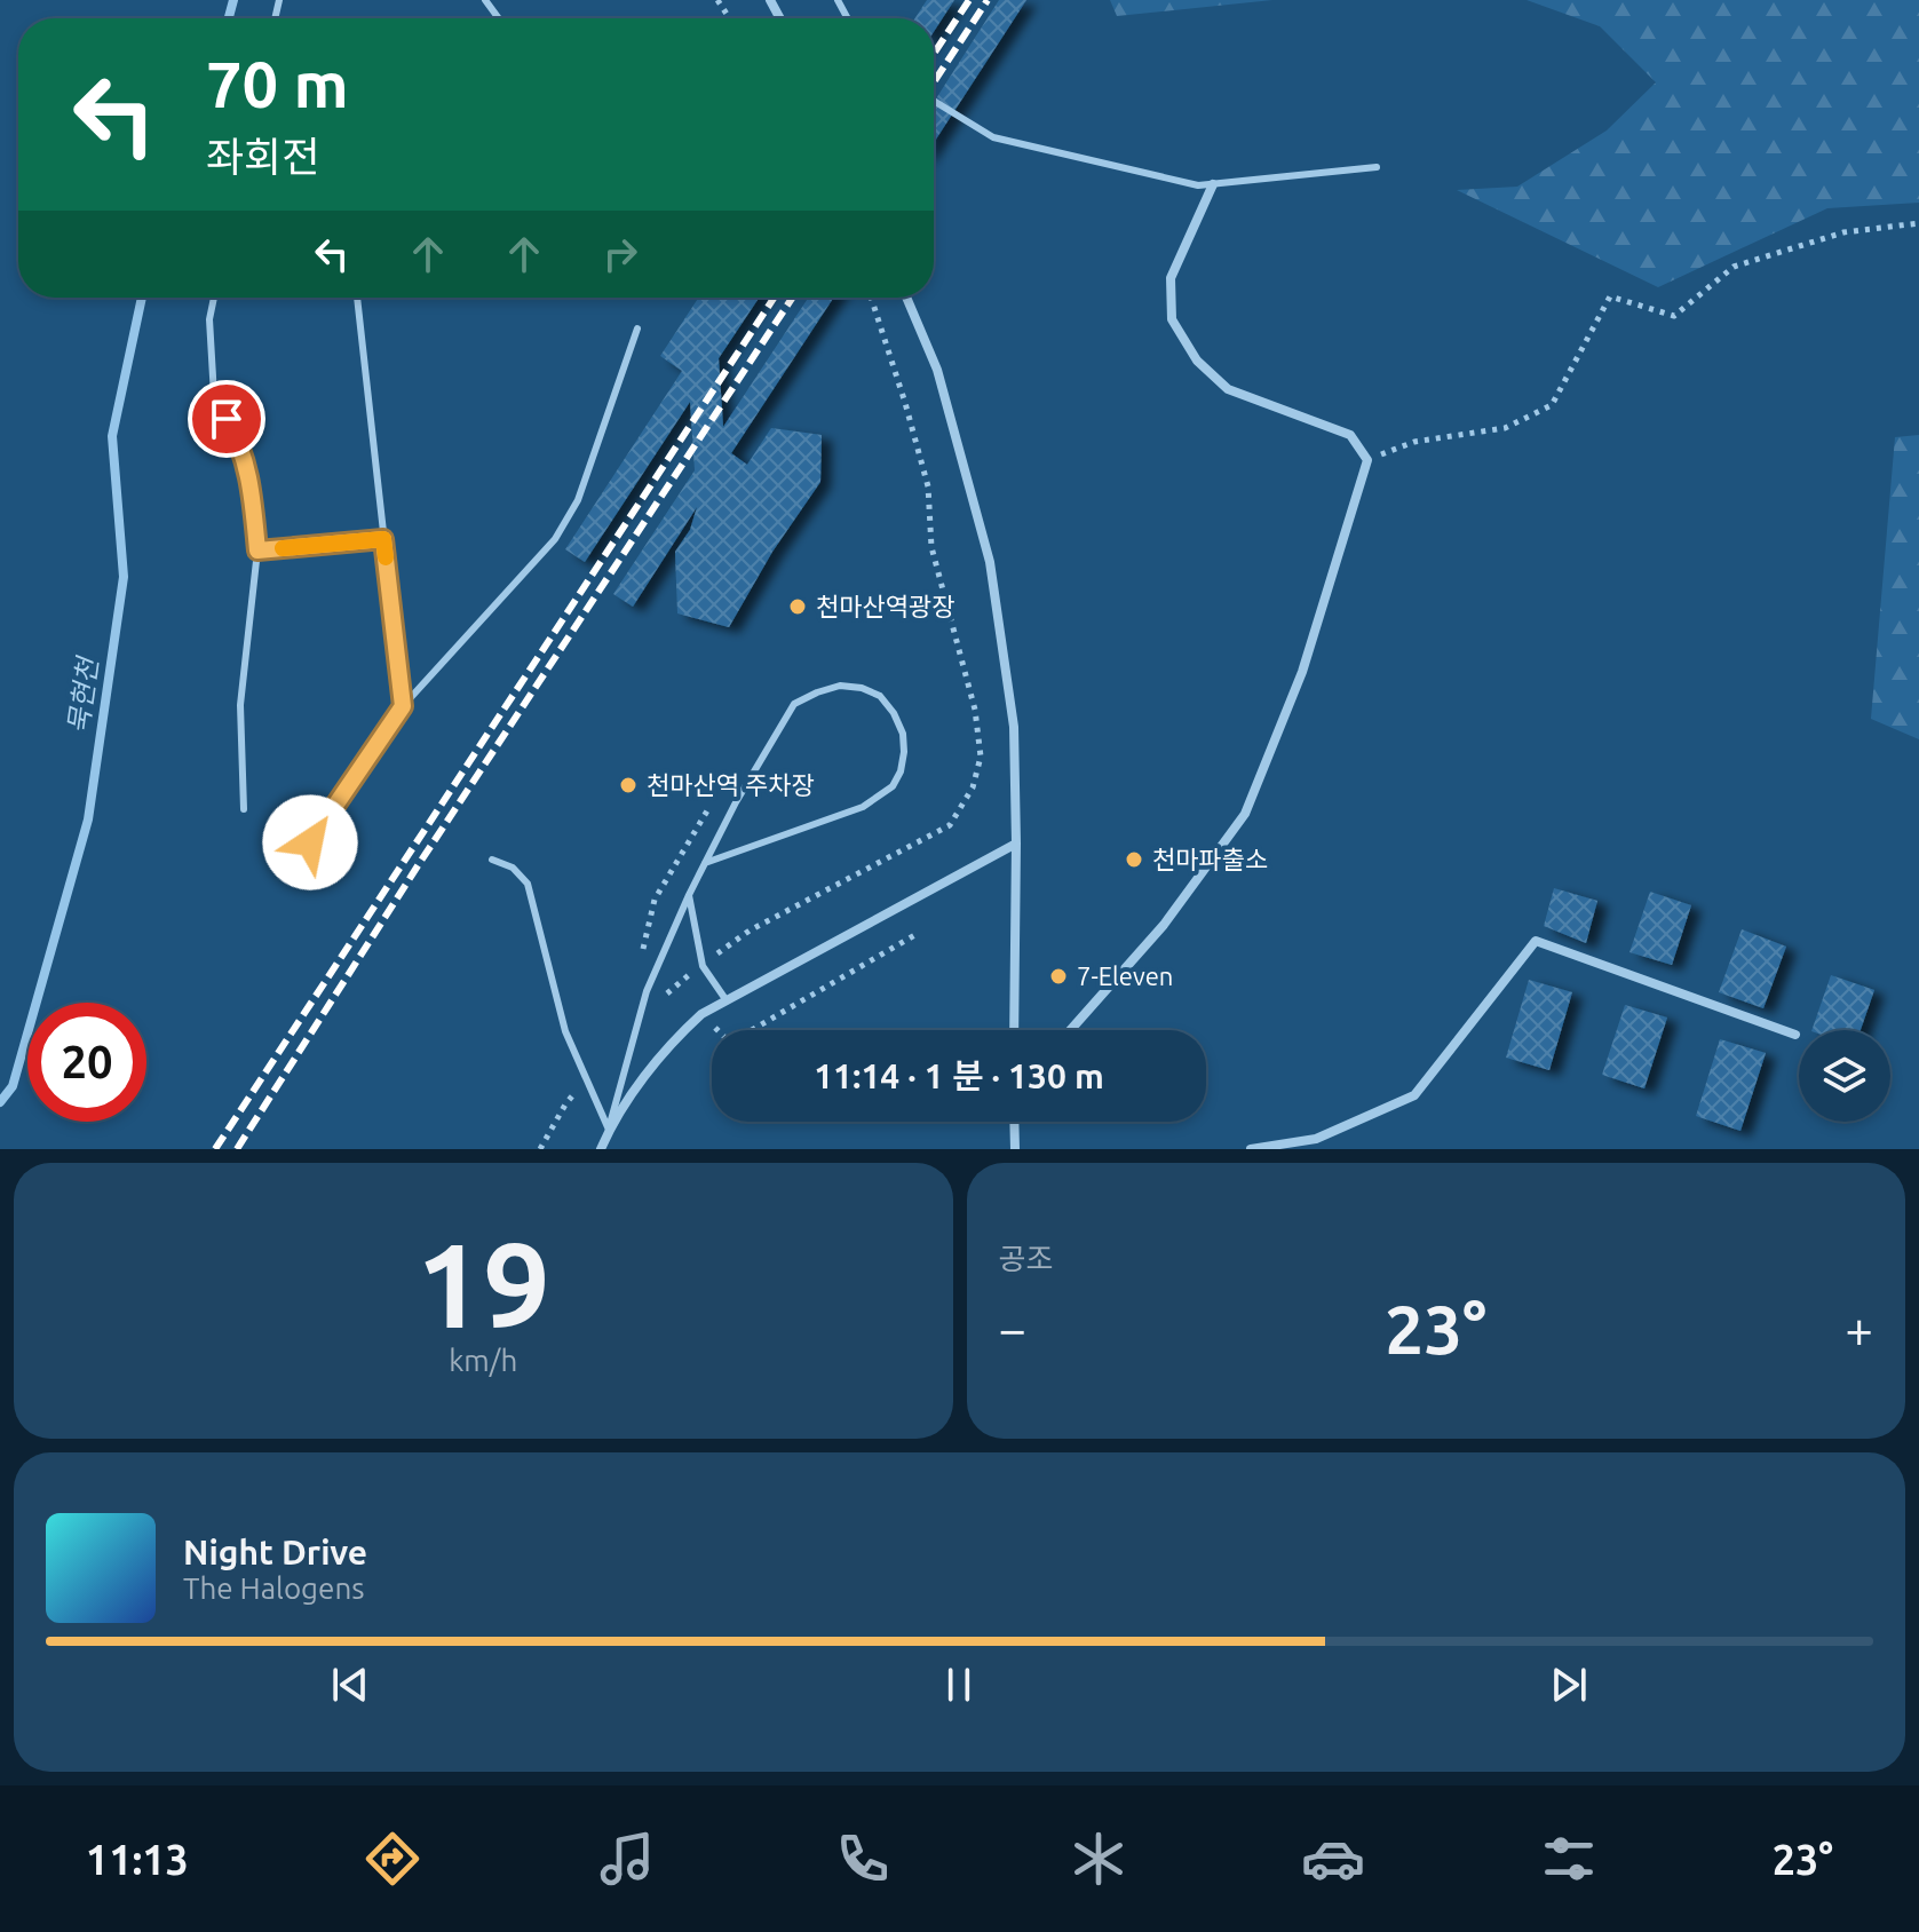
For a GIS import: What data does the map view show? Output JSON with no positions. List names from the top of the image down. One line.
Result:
{"water":["묵현천"],"places":["천마산역광장","천마산역 주차장","천마파출소","7-Eleven"],"page":{"turn":["70 m","좌회전"],"limit":"20","trip":"11:14 · 1 분 · 130 m","tile":[["19","km/h"],"공조"],"heat":["−","23°","+"],"song":["Night Drive","The Halogens"],"tabs":["11:13","23°"]}}
